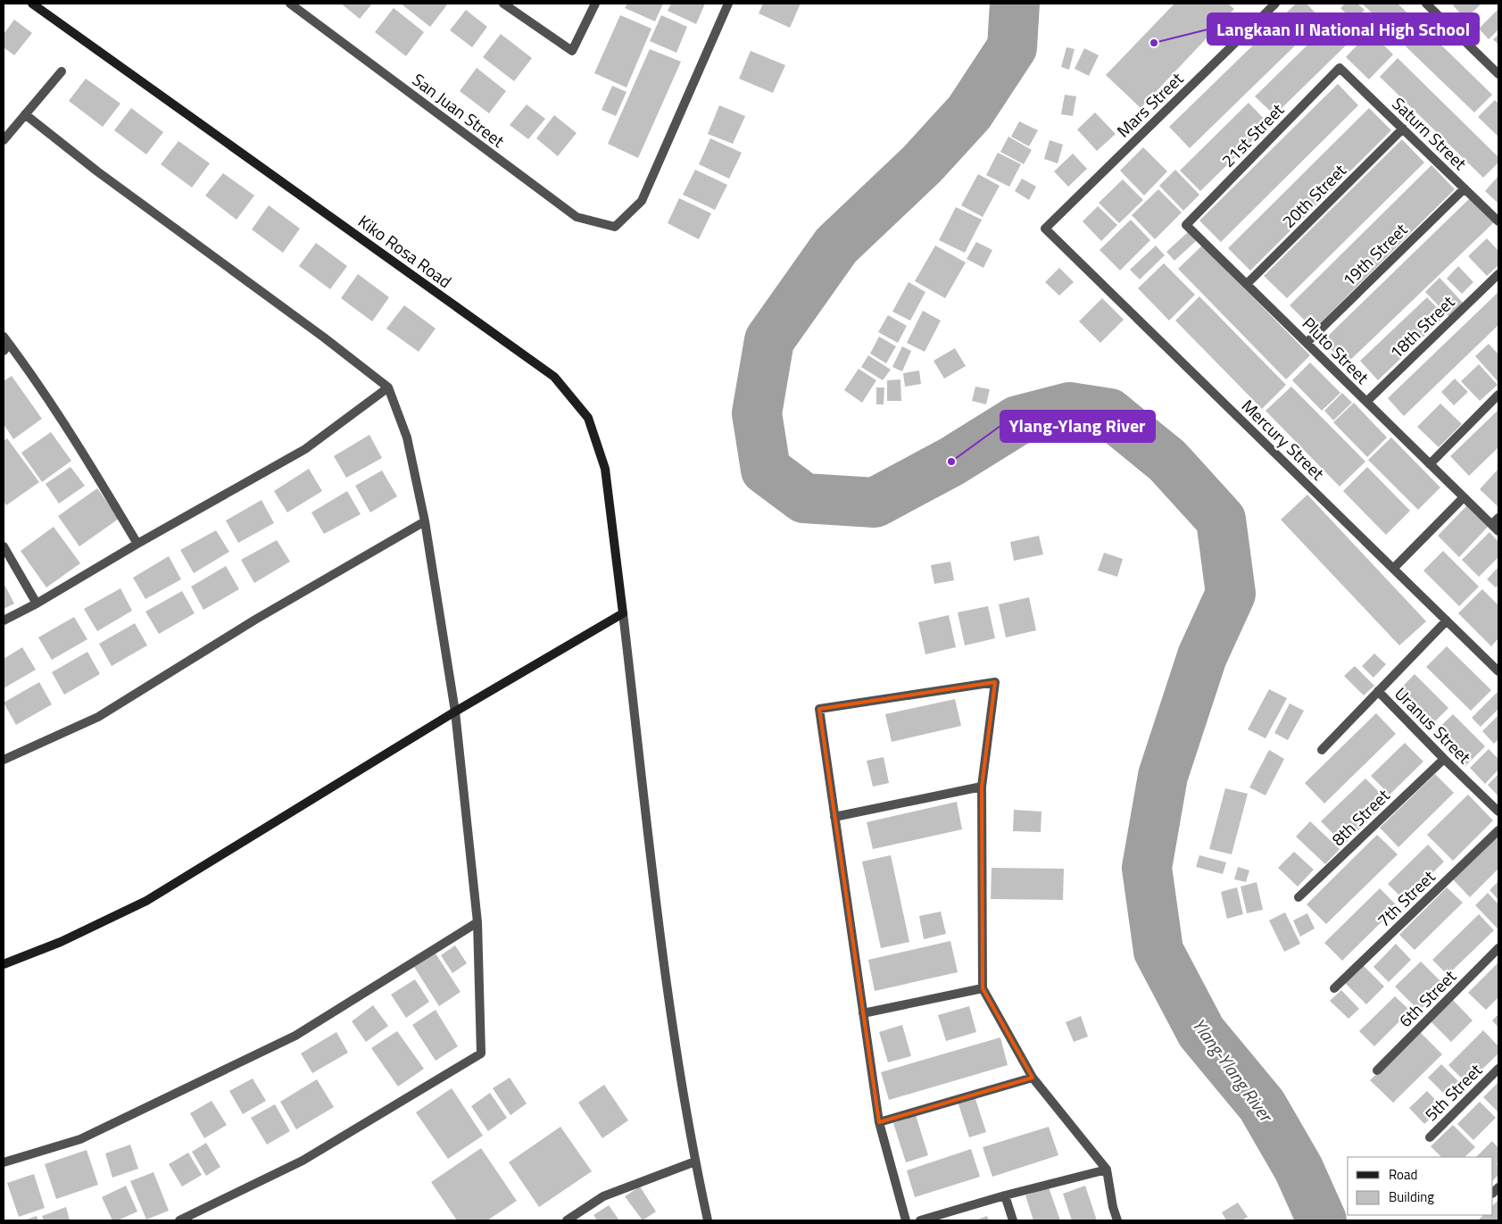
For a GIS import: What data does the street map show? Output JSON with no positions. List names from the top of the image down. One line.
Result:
{"streets":{"street":["Mars Street","San Juan Street","Saturn Street","21st Street","20th Street","Kiko Rosa Road","19th Street","18th Street","Pluto Street","Mercury Street","Uranus Street","8th Street","7th Street","6th Street","5th Street"]},"crossings":[["Mars Street","Mercury Street"],["Saturn Street","21st Street"],["Saturn Street","20th Street"],["Saturn Street","19th Street"],["21st Street","Pluto Street"],["20th Street","Pluto Street"],["19th Street","Pluto Street"],["18th Street","Pluto Street"],["Mercury Street","Uranus Street"],["Uranus Street","8th Street"]],"water":["Ylang-Ylang River"],"places":["Langkaan II National High School","Ylang-Ylang River"],"legend":["Road","Building"]}
